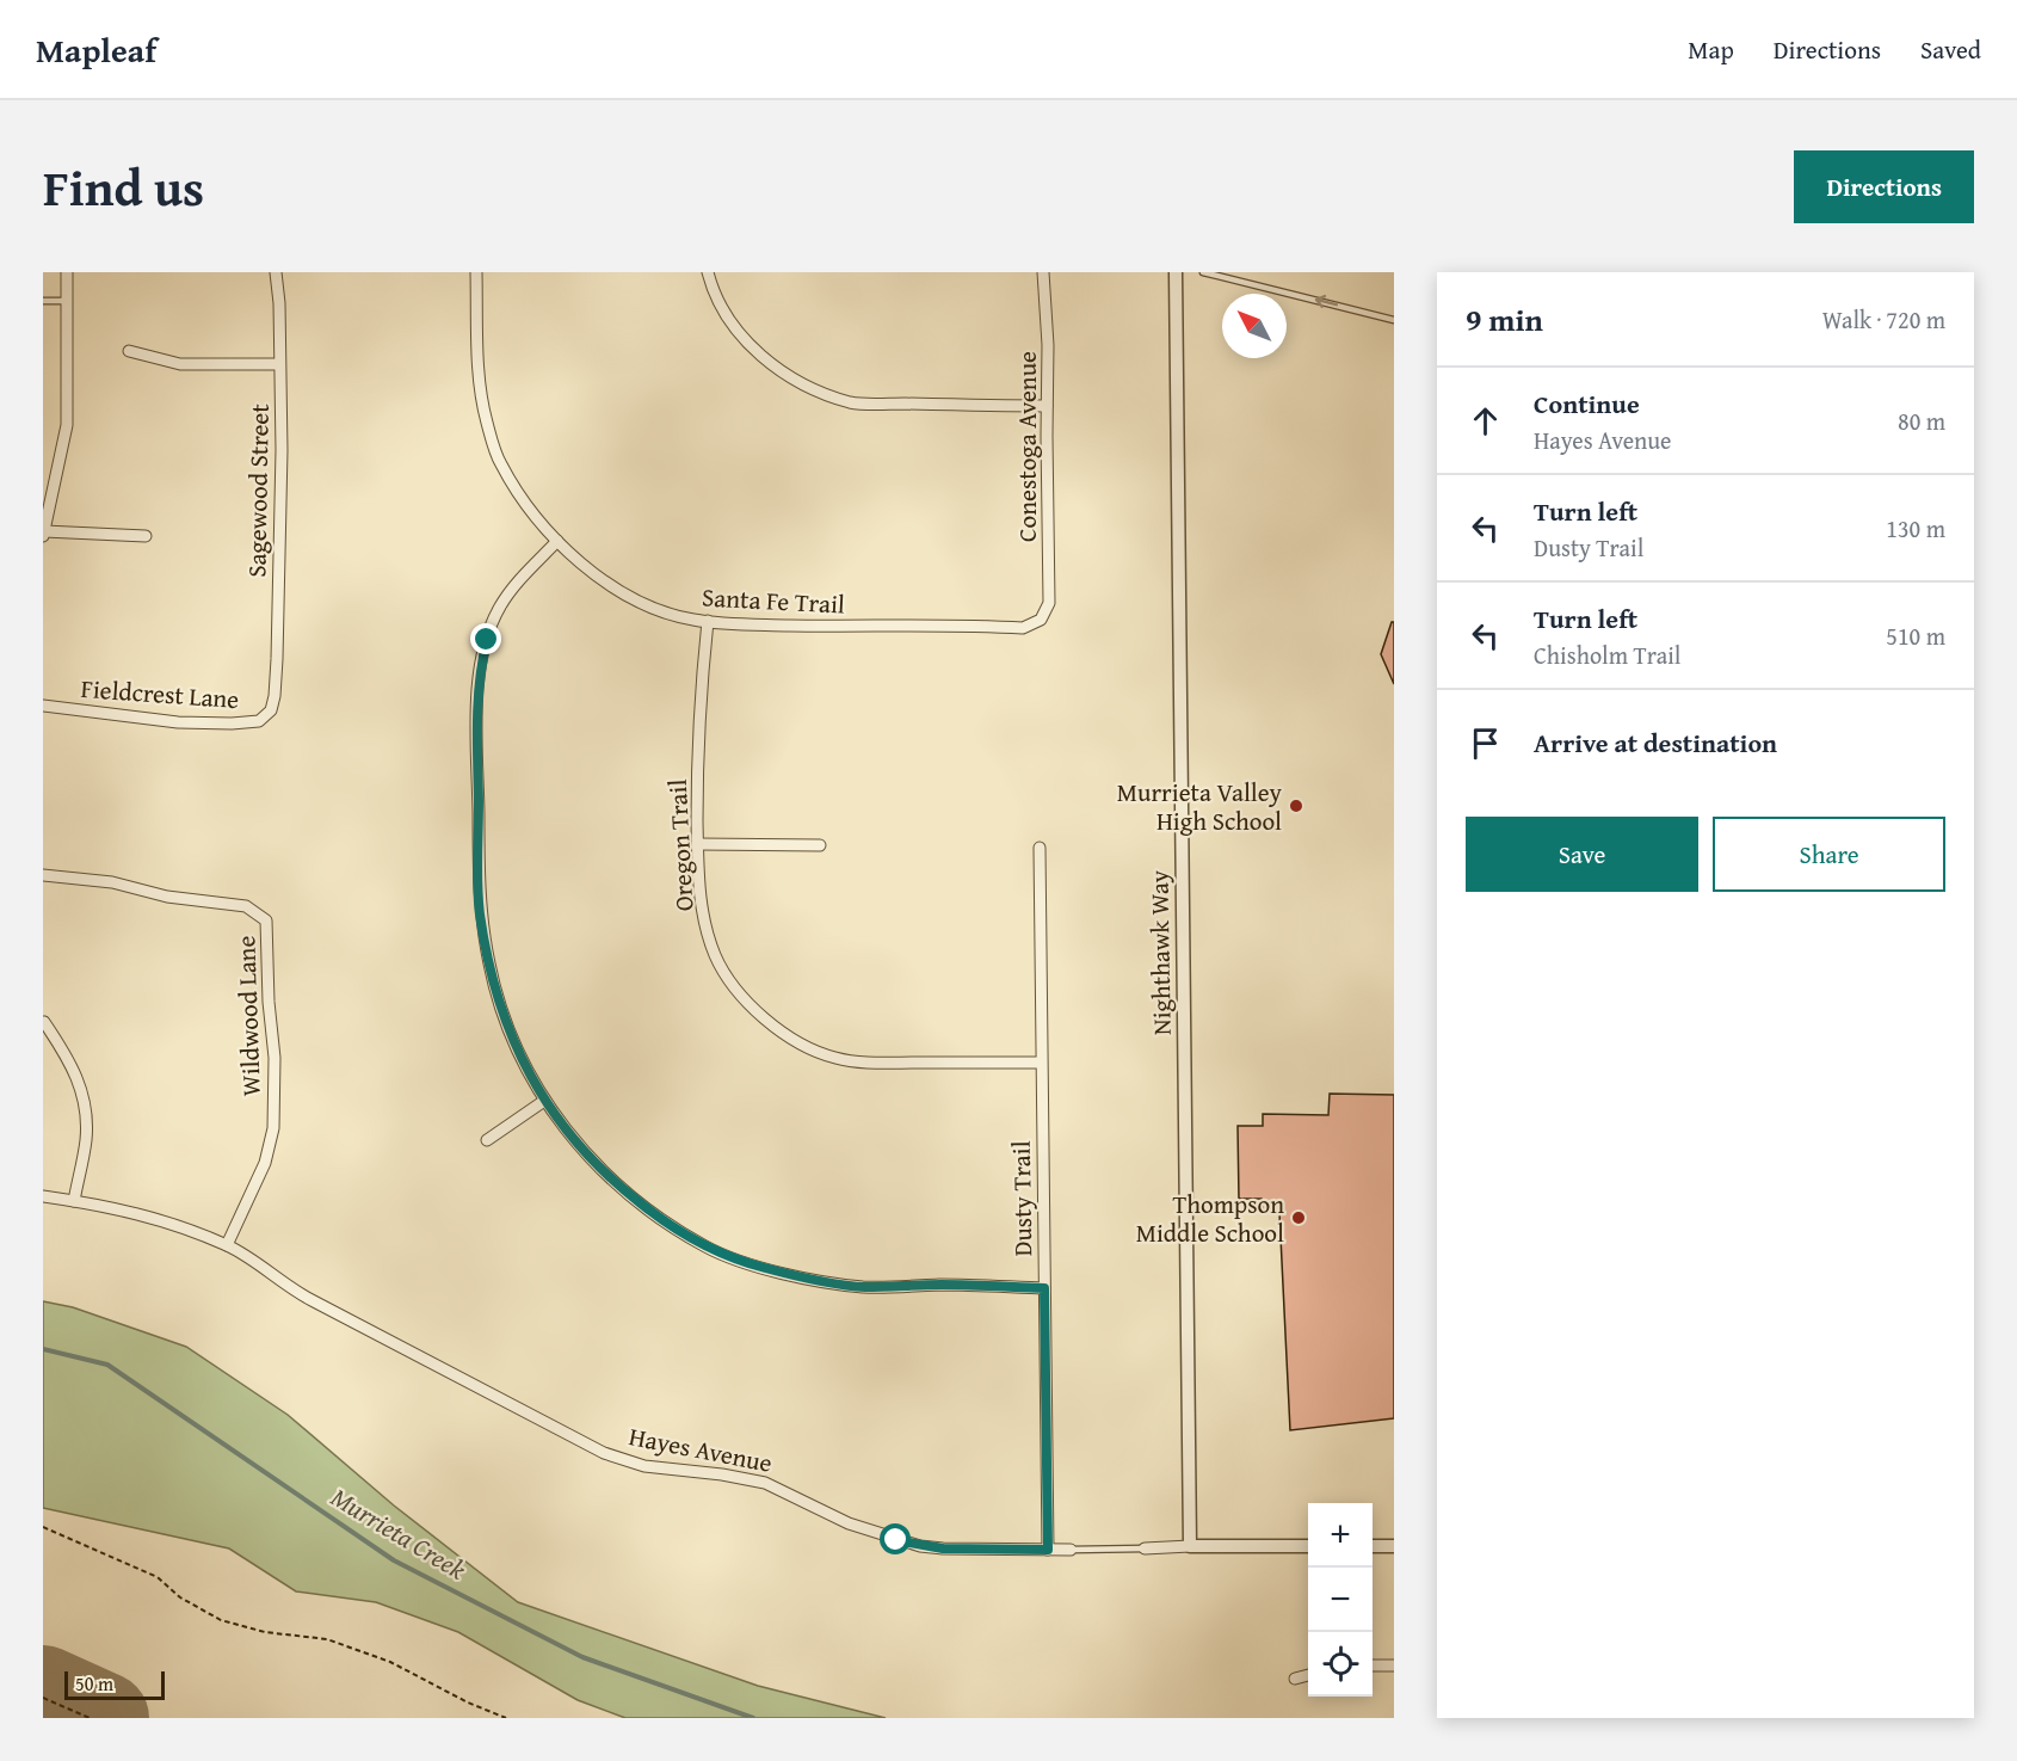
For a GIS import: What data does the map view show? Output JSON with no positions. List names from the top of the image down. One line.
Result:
{"streets":{"street":["Conestoga Avenue","Sagewood Street","Santa Fe Trail","Fieldcrest Lane","Oregon Trail","Nighthawk Way","Wildwood Lane","Dusty Trail","Hayes Avenue"]},"crossings":[["Conestoga Avenue","Santa Fe Trail"],["Sagewood Street","Fieldcrest Lane"],["Santa Fe Trail","Oregon Trail"],["Oregon Trail","Dusty Trail"],["Nighthawk Way","Hayes Avenue"],["Wildwood Lane","Hayes Avenue"],["Dusty Trail","Hayes Avenue"]],"water":["Murrieta Creek"],"places":["Murrieta Valley High School","Thompson Middle School"],"scale_bar":"50 m","north":"top left","page":{"header":"Mapleaf","nav":["Map","Directions","Saved"],"title":"Find us","buttons":["Directions",["Save","Share"]],"heading":["9 min","Walk · 720 m"],"list":[["Continue","Hayes Avenue","80 m"],["Turn left","Dusty Trail","130 m"],["Turn left","Chisholm Trail","510 m"],"Arrive at destination"],"map_buttons":["+","−"],"scale":"50 m"}}
